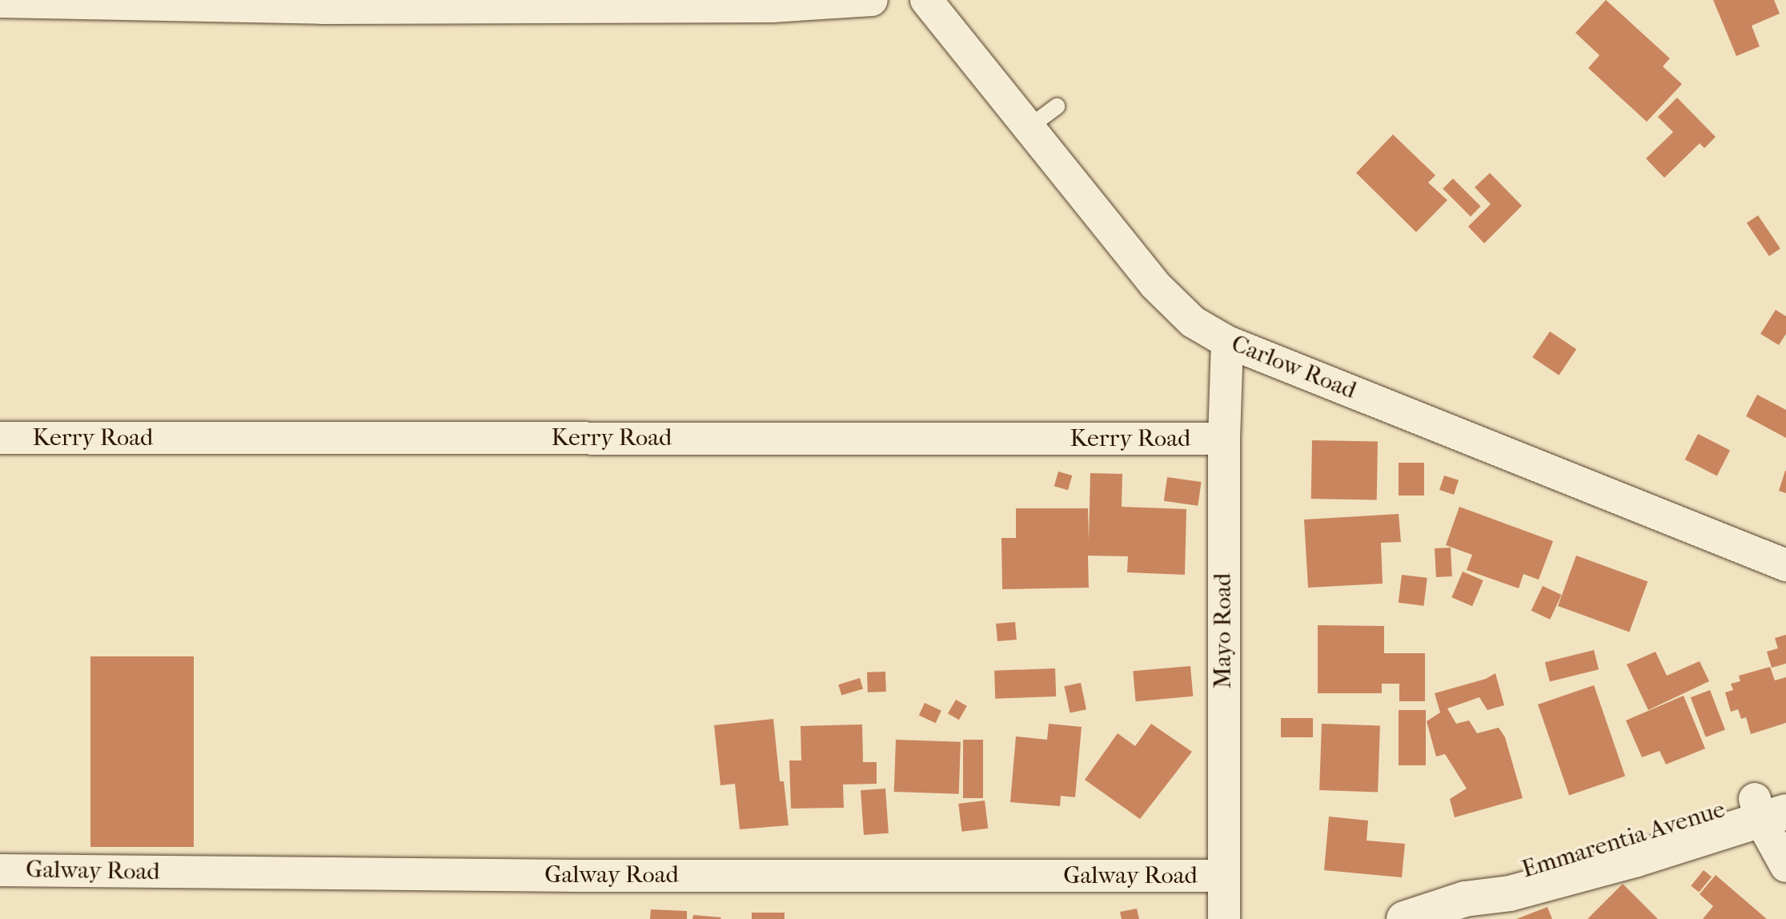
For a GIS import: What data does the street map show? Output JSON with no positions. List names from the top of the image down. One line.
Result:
{"streets":{"street":["Carlow Road","Kerry Road","Mayo Road","Emmarentia Avenue","Galway Road"]},"crossings":[["Carlow Road","Mayo Road"],["Kerry Road","Mayo Road"],["Mayo Road","Galway Road"]]}
